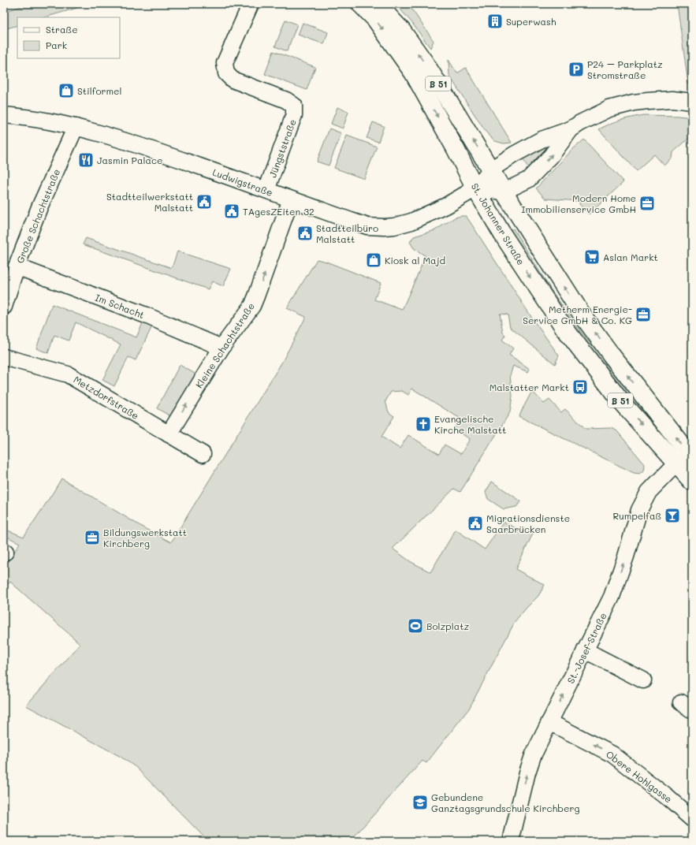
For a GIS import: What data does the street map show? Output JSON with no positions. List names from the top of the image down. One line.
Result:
{"streets":{"main road":["B 51","St. Johanner Straße"],"street":["Jüngststraße","Ludwigstraße","Große Schachtstraße","Im Schacht","Kleine Schachtstraße","Metzdorfstraße","St.-Josef-Straße","Obere Hohlgasse"]},"crossings":[["B 51","Ludwigstraße"],["B 51","St. Johanner Straße"],["B 51","St.-Josef-Straße"],["Jüngststraße","Ludwigstraße"],["Ludwigstraße","Große Schachtstraße"],["Ludwigstraße","St. Johanner Straße"],["Ludwigstraße","Kleine Schachtstraße"],["Große Schachtstraße","Im Schacht"],["St. Johanner Straße","St.-Josef-Straße"],["Im Schacht","Kleine Schachtstraße"],["Kleine Schachtstraße","Metzdorfstraße"],["St.-Josef-Straße","Obere Hohlgasse"]],"one_way":["Kleine Schachtstraße","St.-Josef-Straße"],"places":{"building":["Superwash"],"parking":["P24 – Parkplatz Stromstraße"],"shop":["Stilformel","Kiosk al Majd"],"restaurant":["Jasmin Palace"],"public building":["Stadtteilwerkstatt Malstatt","TAgesZEiten 32","Stadtteilbüro Malstatt","Migrationsdienste Saarbrücken"],"office":["Modern Home Immobilienservice GmbH","Metherm Energie- Service GmbH & Co. KG","Bildungswerkstatt Kirchberg"],"supermarket":["Aslan Markt"],"bus stop":["Malstatter Markt"],"church":["Evangelische Kirche Malstatt"],"bar":["Rumpelfaß"],"sports":["Bolzplatz"],"school or university":["Gebundene Ganztagsgrundschule Kirchberg"]},"legend":["Straße","Park"]}
